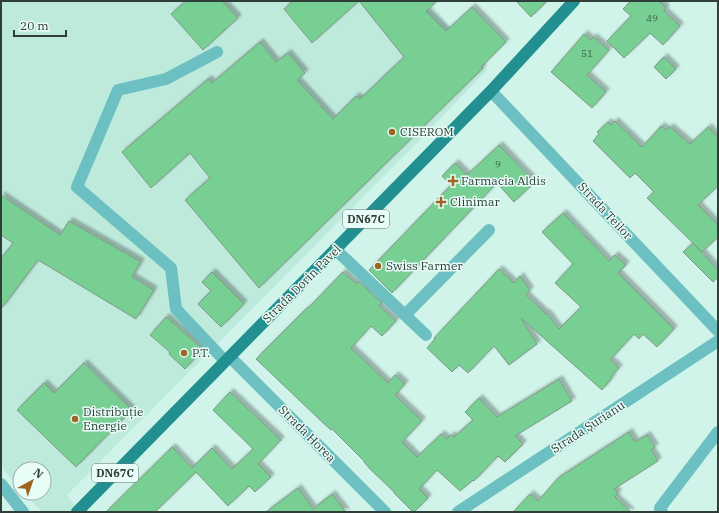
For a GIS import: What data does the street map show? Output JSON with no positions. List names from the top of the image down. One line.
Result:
{"streets":{"main road":["DN67C","Strada Dorin Pavel"],"street":["Strada Teilor","Strada Șurianu","Strada Horea"]},"crossings":[["Strada Teilor","Strada Dorin Pavel"],["Strada Dorin Pavel","Strada Horea"]],"places":{"other":["CISEROM","Swiss Farmer","P.T.","Distribuție Energie"],"health":["Farmacia Aldis","Clinimar"]},"house_numbers":["49","51","9"],"scale_bar":"20 m","north":"top right"}
